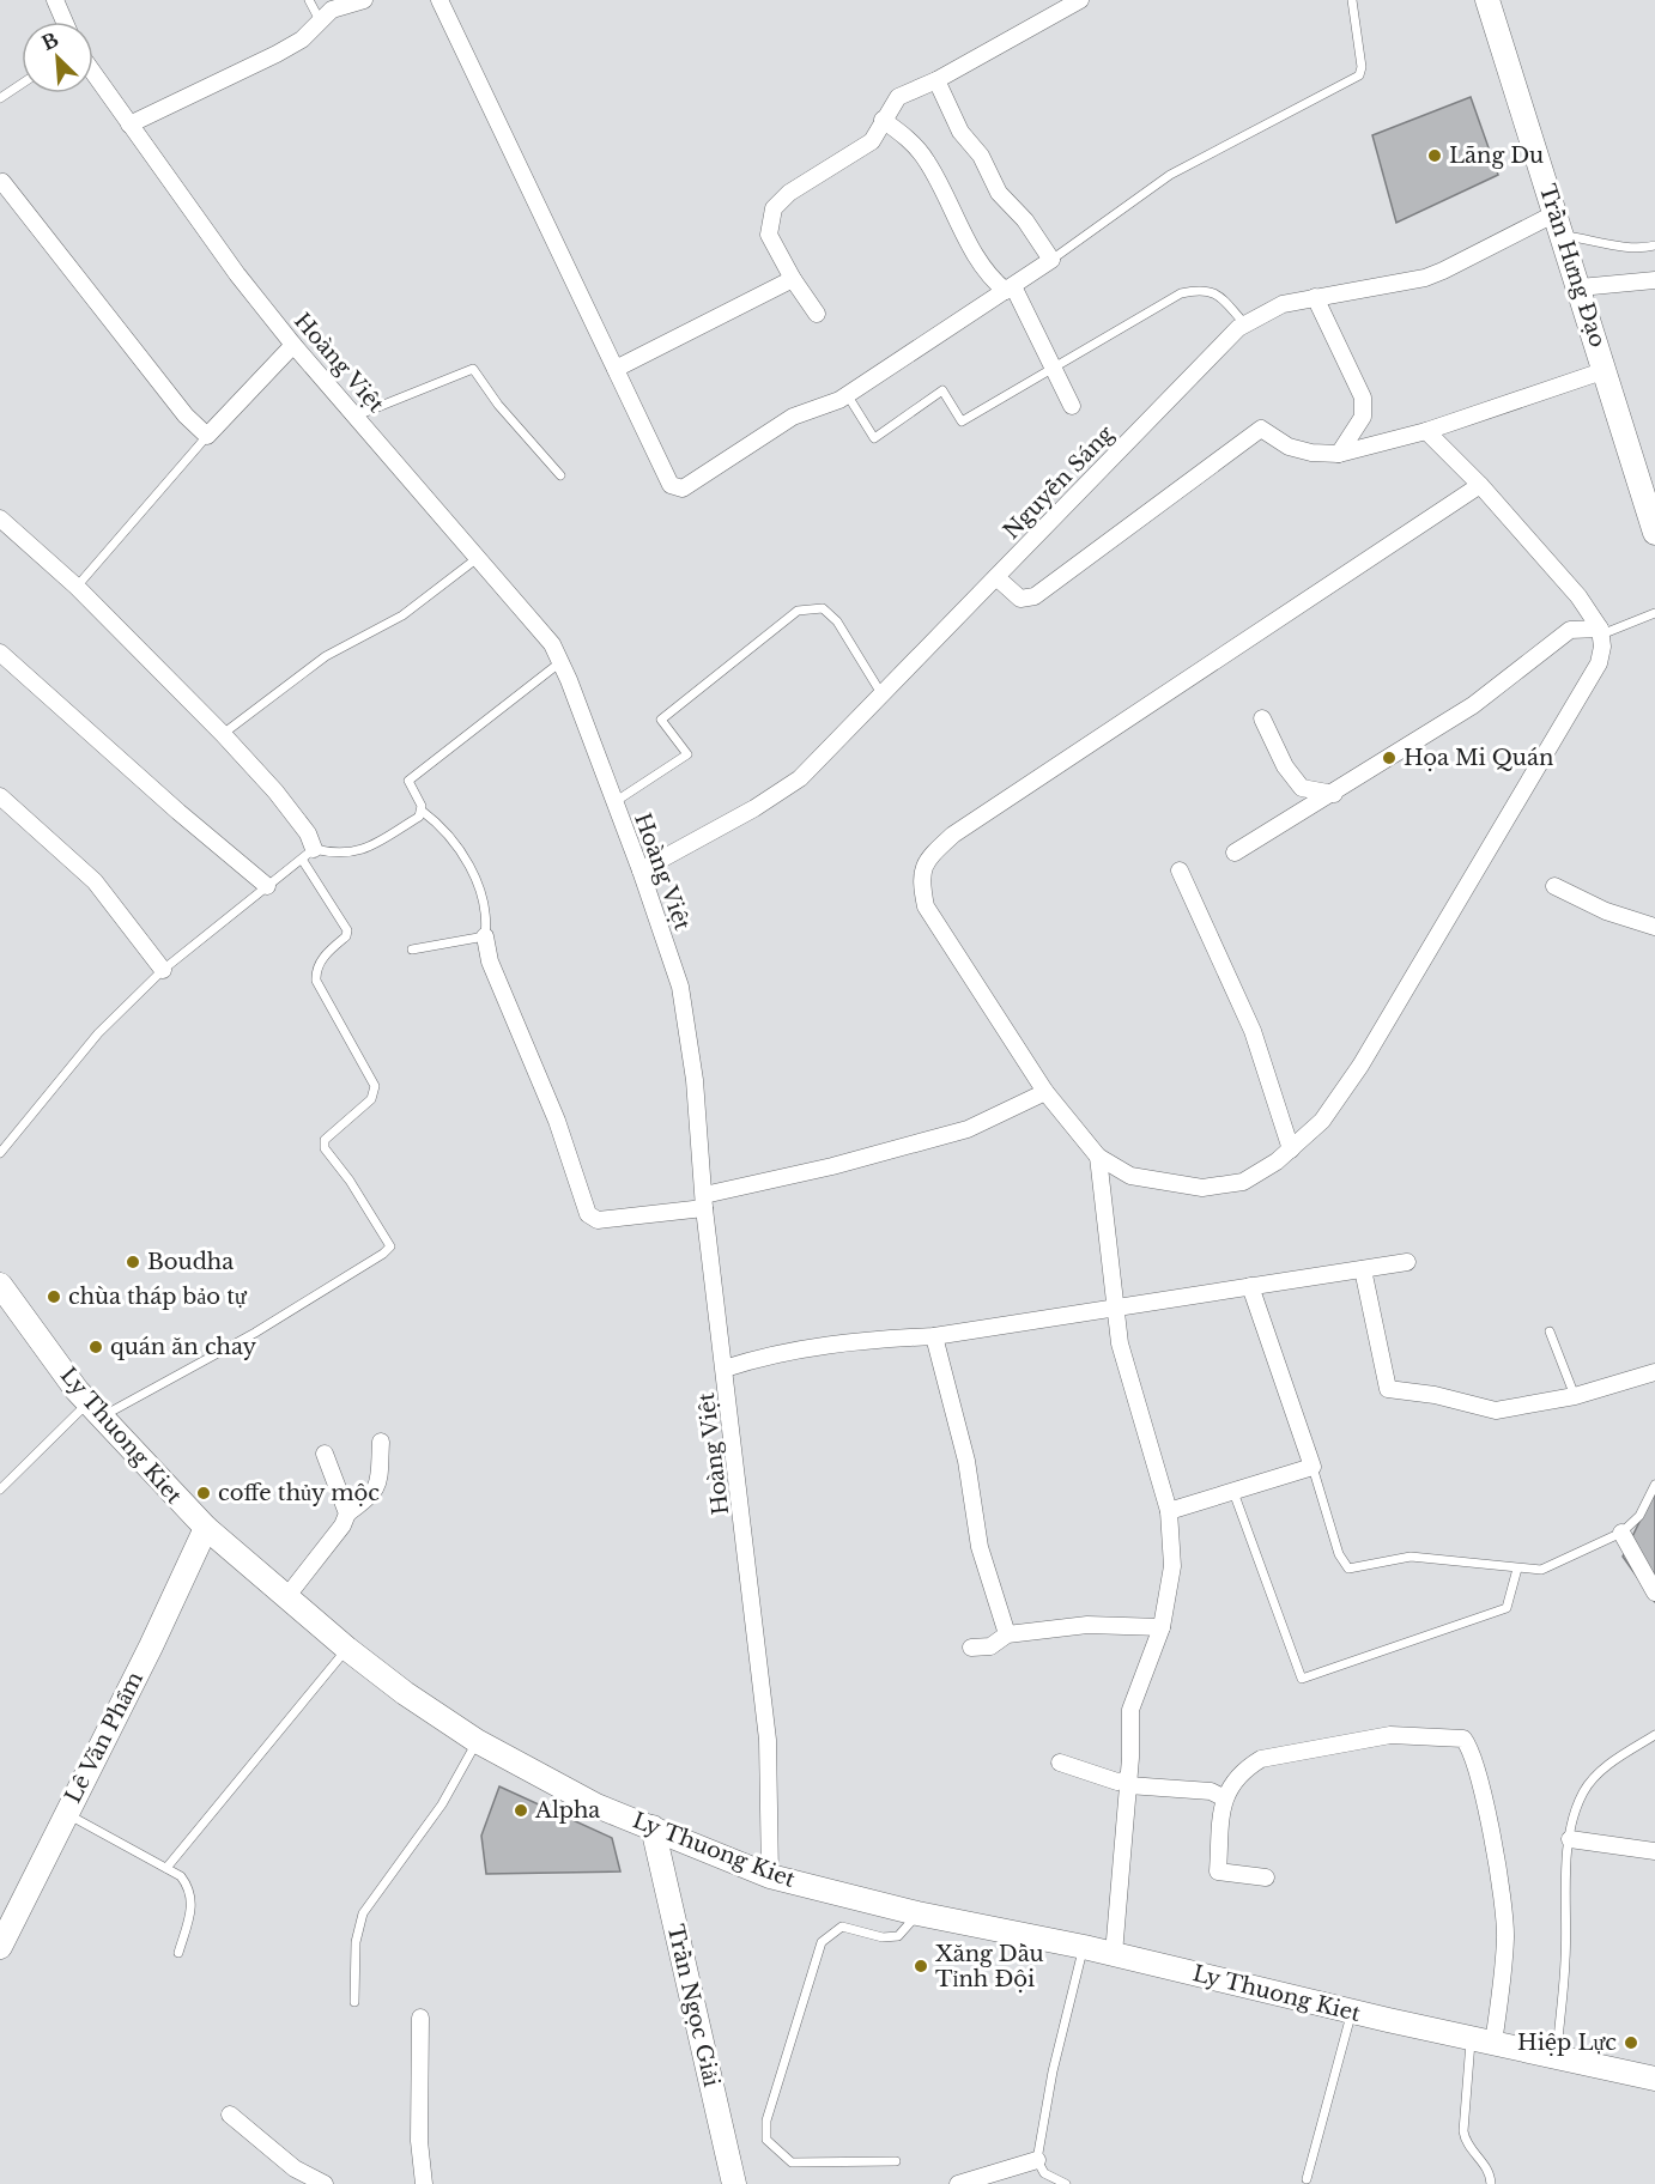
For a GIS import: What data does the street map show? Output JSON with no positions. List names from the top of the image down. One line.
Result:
{"streets":{"street":["Trần Hưng Đạo","Hoàng Việt","Nguyễn Sáng","Ly Thuong Kiet","Lê Văn Phẩm","Trần Ngọc Giải"]},"crossings":[["Trần Hưng Đạo","Nguyễn Sáng"],["Hoàng Việt","Nguyễn Sáng"],["Hoàng Việt","Ly Thuong Kiet"],["Ly Thuong Kiet","Lê Văn Phẩm"],["Ly Thuong Kiet","Trần Ngọc Giải"]],"places":["Lãng Du","Họa Mi Quán","Boudha","chùa tháp bảo tự","quán ăn chay","coffe thủy mộc","Alpha","Xăng Dầu Tỉnh Đội","Hiệp Lực"],"north":"top left"}
